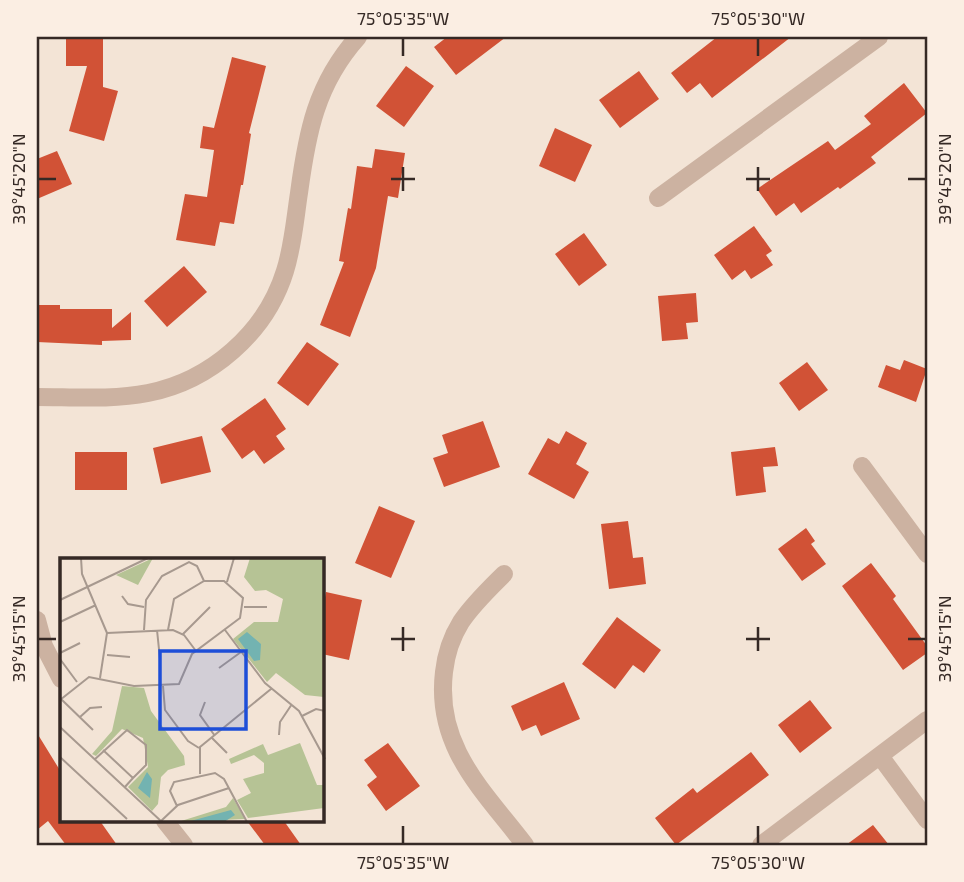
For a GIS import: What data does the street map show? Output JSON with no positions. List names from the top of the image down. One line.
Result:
{"coordinates":["75°05'35\"W","75°05'30\"W","39°45'20\"N","39°45'15\"N"]}
